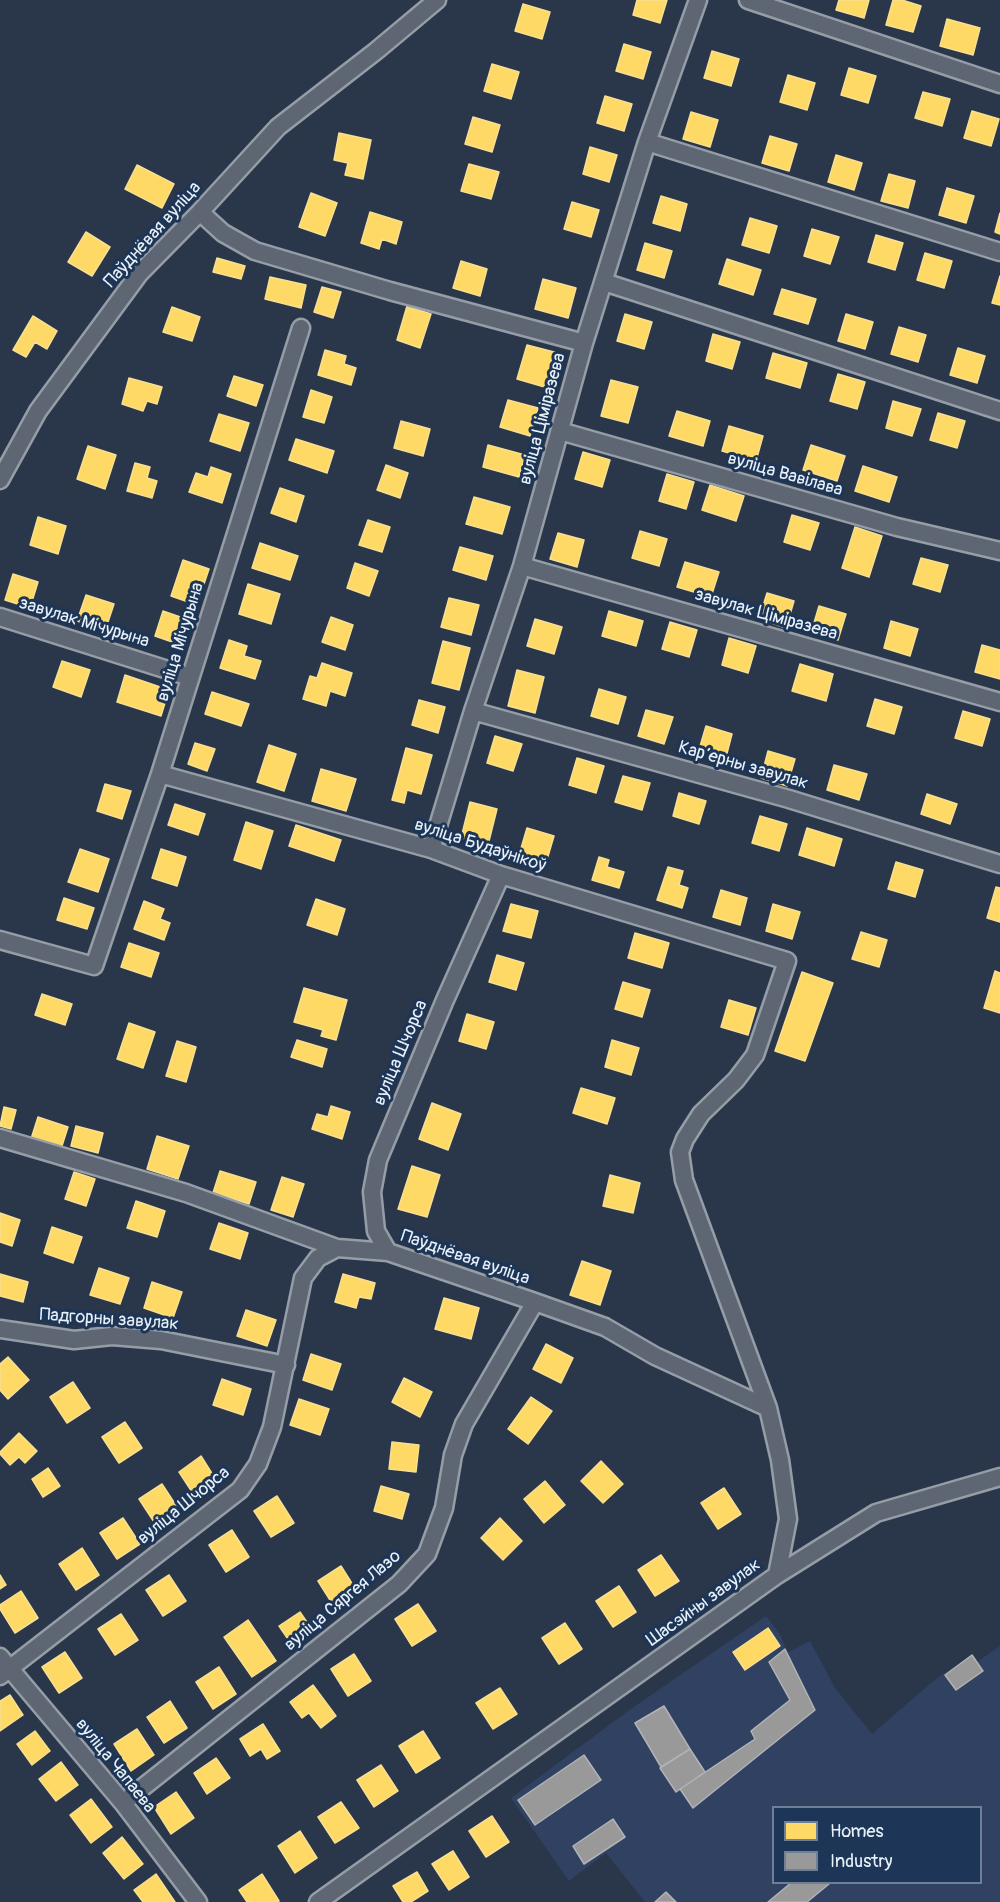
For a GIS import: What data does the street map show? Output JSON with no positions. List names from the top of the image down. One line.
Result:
{"streets":{"street":["Паўднёвая вуліца","вуліца Ціміразева","вуліца Вавілава","завулак Ціміразева","завулак Мічурына","вуліца Мічурына","Карʼерны завулак","вуліца Будаўнікоў","вуліца Шчорса","Падгорны завулак","вуліца Сяргея Лазо","Шасэйны завулак","вуліца Чапаева"]},"crossings":[["Паўднёвая вуліца","вуліца Шчорса"],["Паўднёвая вуліца","вуліца Сяргея Лазо"],["Паўднёвая вуліца","Шасэйны завулак"],["вуліца Ціміразева","вуліца Вавілава"],["вуліца Ціміразева","завулак Ціміразева"],["вуліца Ціміразева","Карʼерны завулак"],["вуліца Ціміразева","вуліца Будаўнікоў"],["завулак Мічурына","вуліца Мічурына"],["вуліца Мічурына","вуліца Будаўнікоў"],["вуліца Будаўнікоў","вуліца Шчорса"],["вуліца Будаўнікоў","Шасэйны завулак"],["вуліца Шчорса","Падгорны завулак"],["вуліца Шчорса","вуліца Чапаева"],["вуліца Сяргея Лазо","вуліца Чапаева"]],"legend":["Homes","Industry"]}
